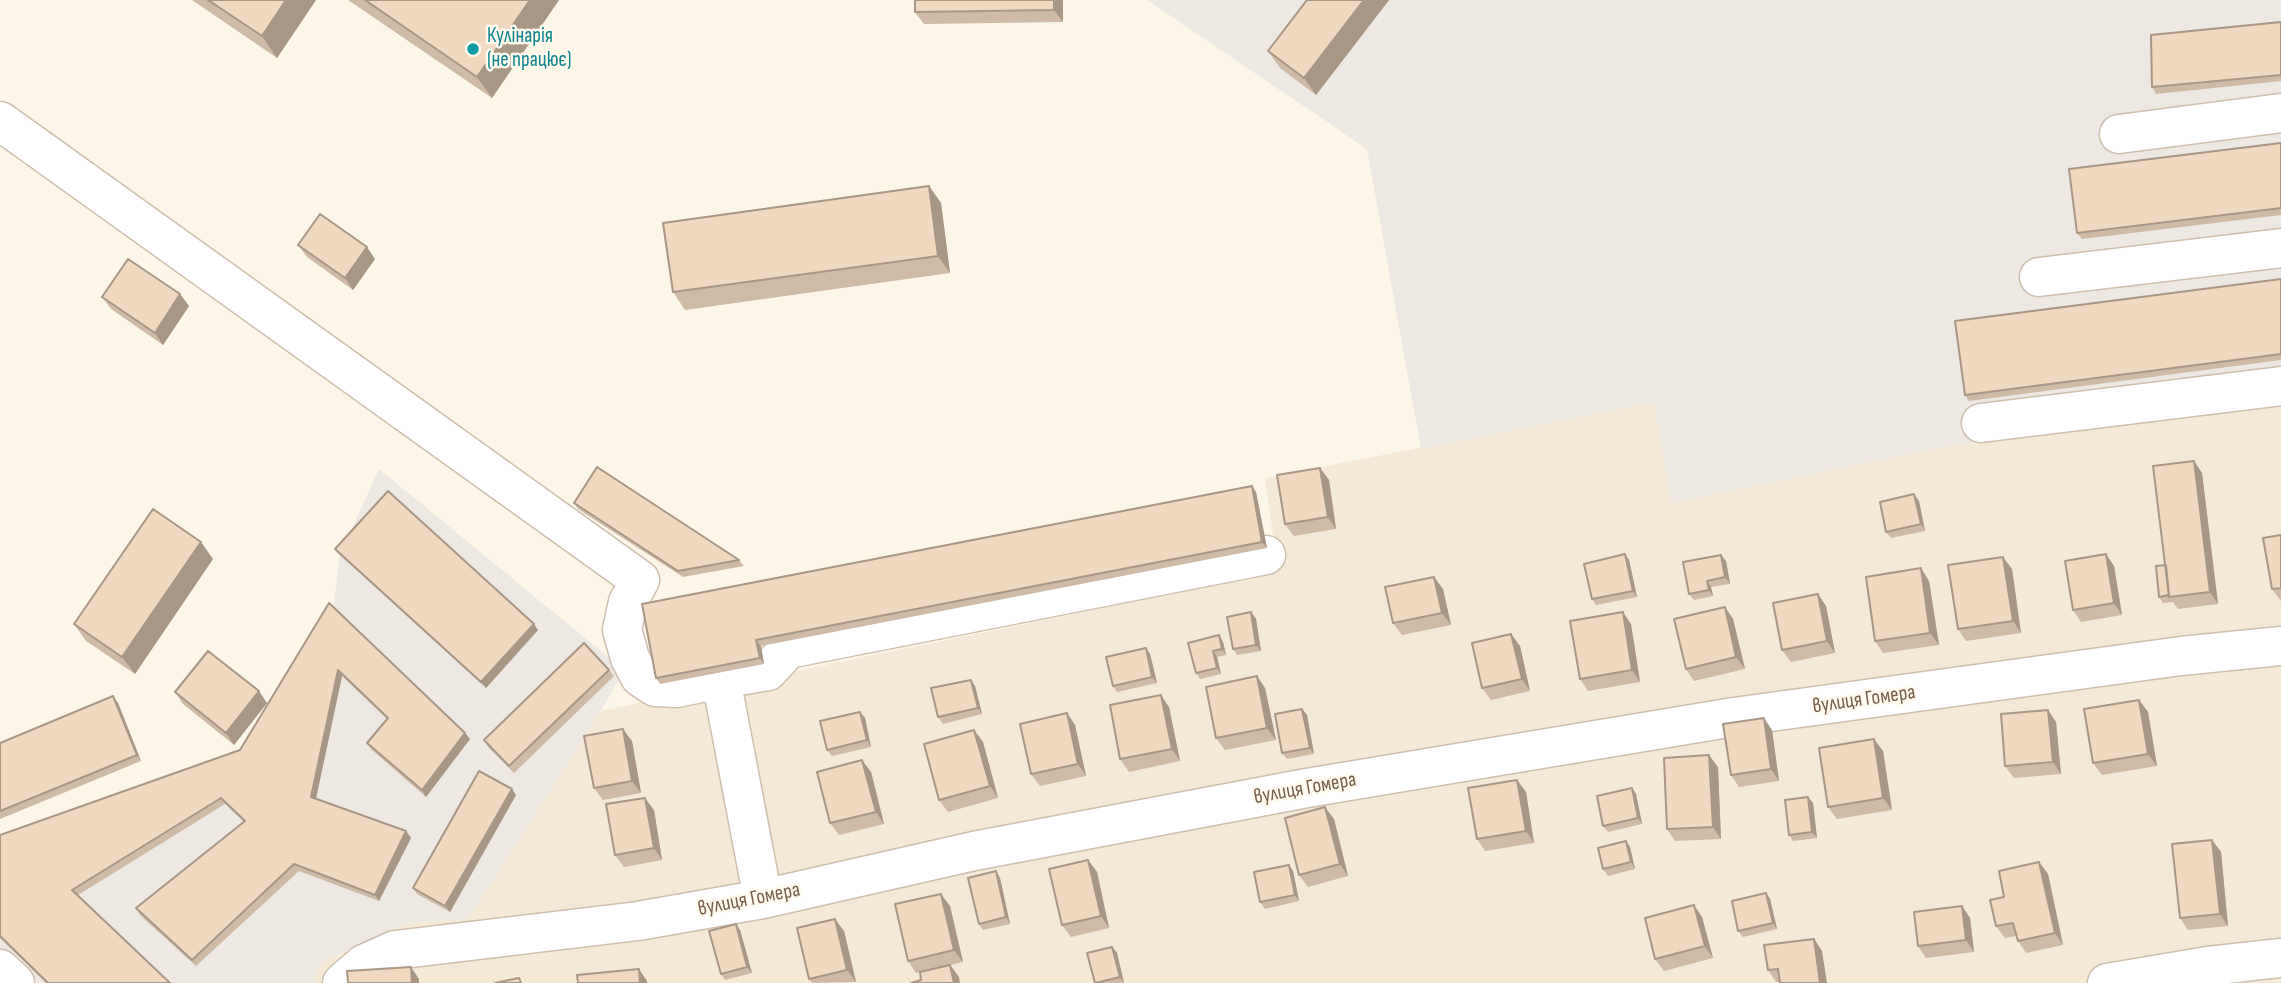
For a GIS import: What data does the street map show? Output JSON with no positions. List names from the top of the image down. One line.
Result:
{"streets":{"street":["вулиця Гомера"]},"places":["Кулінарія (не працює)"]}
